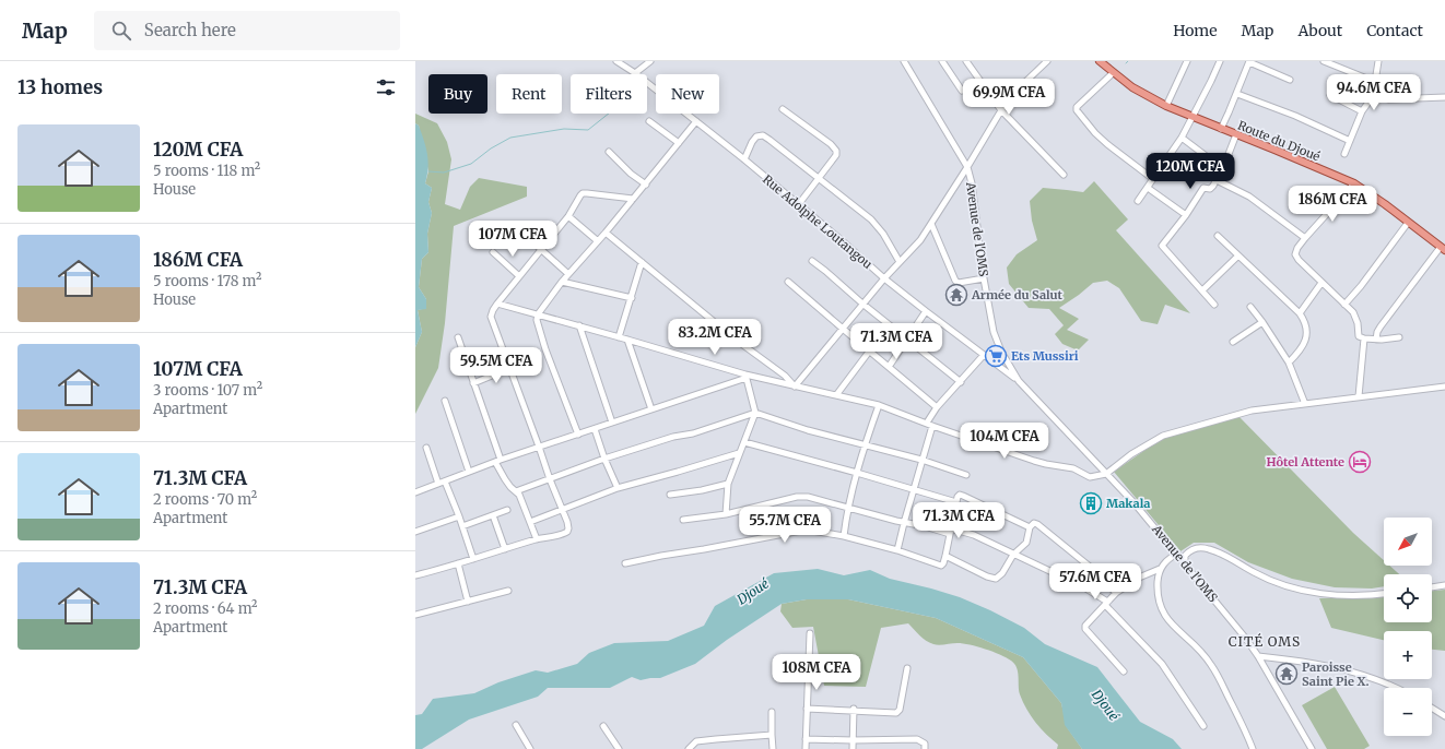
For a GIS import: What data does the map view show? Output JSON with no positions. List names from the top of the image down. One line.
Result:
{"streets":{"main road":["Route du Djoué"],"street":["Rue Adolphe Loutangou","Avenue de l'OMS"]},"crossings":[["Rue Adolphe Loutangou","Avenue de l'OMS"]],"districts":["CITÉ OMS"],"water":["Djoué"],"places":{"temple":["Armée du Salut","Paroisse Saint Pie X."],"supermarket":["Ets Mussiri"],"hotel":["Hôtel Attente"],"building":["Makala"]},"north":"bottom left","page":{"header":"Map","search":"Search here","nav":["Home","Map","About","Contact"],"heading":"13 homes","price":["94.6M CFA","69.9M CFA","120M CFA","186M CFA","107M CFA","83.2M CFA","71.3M CFA","59.5M CFA","104M CFA","71.3M CFA","55.7M CFA","57.6M CFA","108M CFA"],"chip":["Buy","Rent","Filters","New"],"list":[{"name":"120M CFA","note":"5 rooms · 118 m² · House"},{"name":"186M CFA","note":"5 rooms · 178 m² · House"},{"name":"107M CFA","note":"3 rooms · 107 m² · Apartment"},{"name":"71.3M CFA","note":"2 rooms · 70 m² · Apartment"},{"name":"71.3M CFA","note":"2 rooms · 64 m² · Apartment"}],"map_buttons":["+","−"]}}
